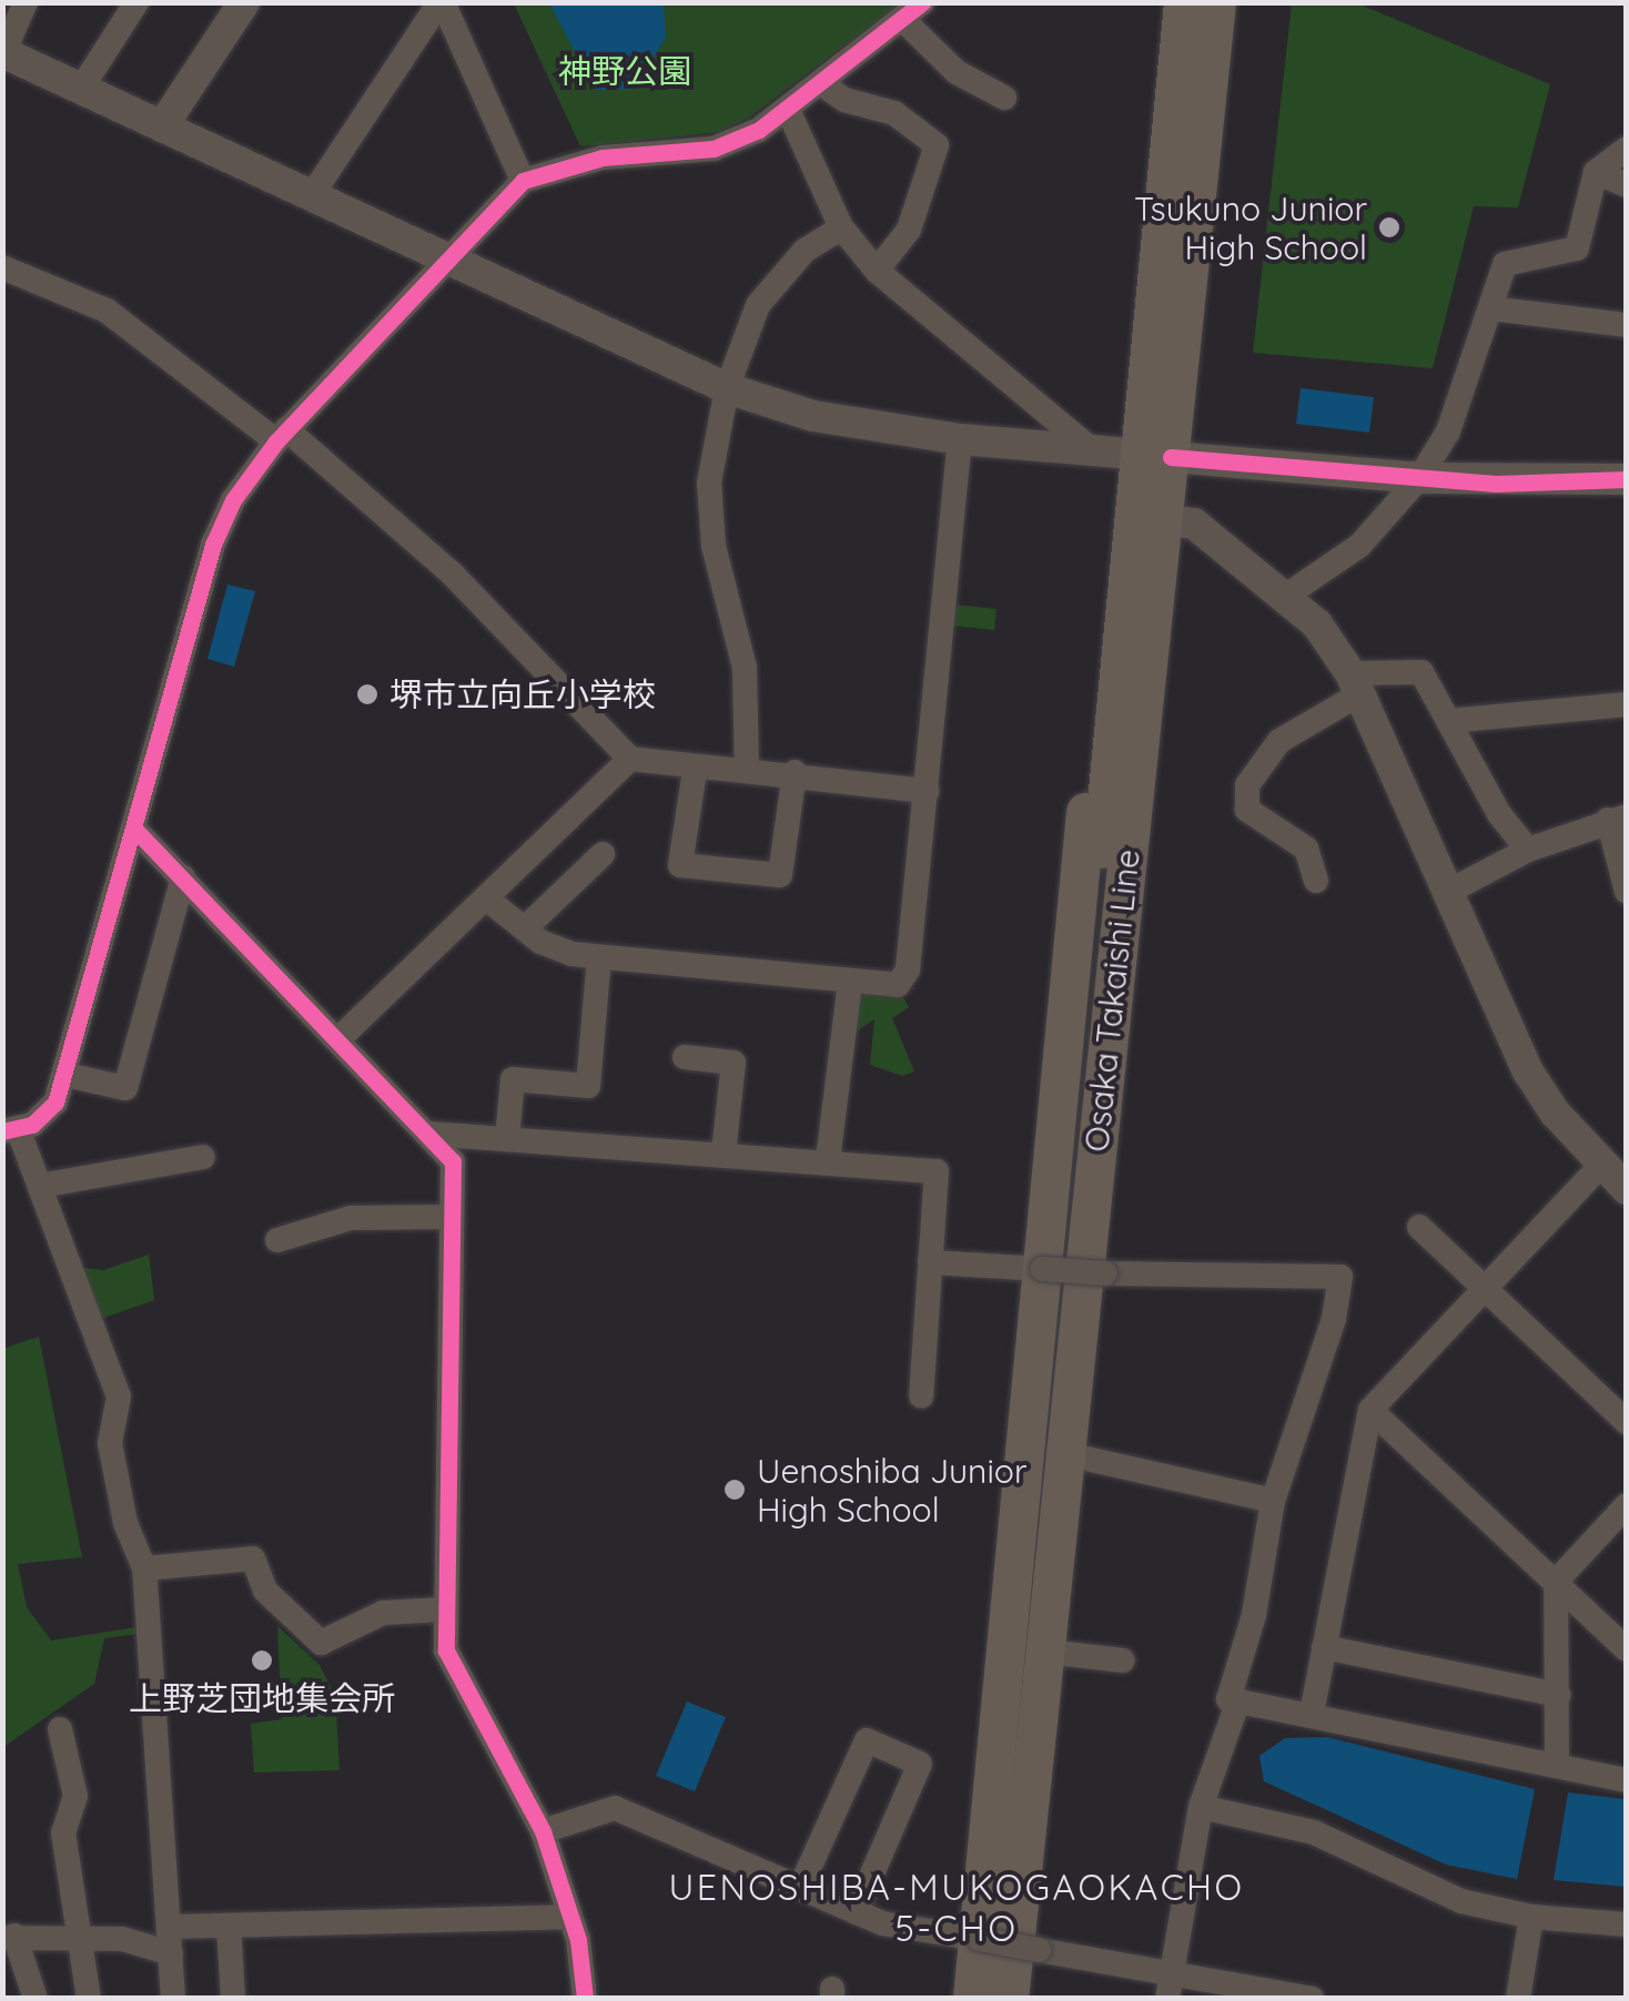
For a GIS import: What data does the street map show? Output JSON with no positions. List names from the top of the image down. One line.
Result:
{"streets":{"main road":["Osaka Takaishi Line"]},"districts":["UENOSHIBA-MUKOGAOKACHO 5-CHO"],"parks":["神野公園"],"places":["Tsukuno Junior High School","堺市立向丘小学校","Uenoshiba Junior High School","上野芝団地集会所"]}
